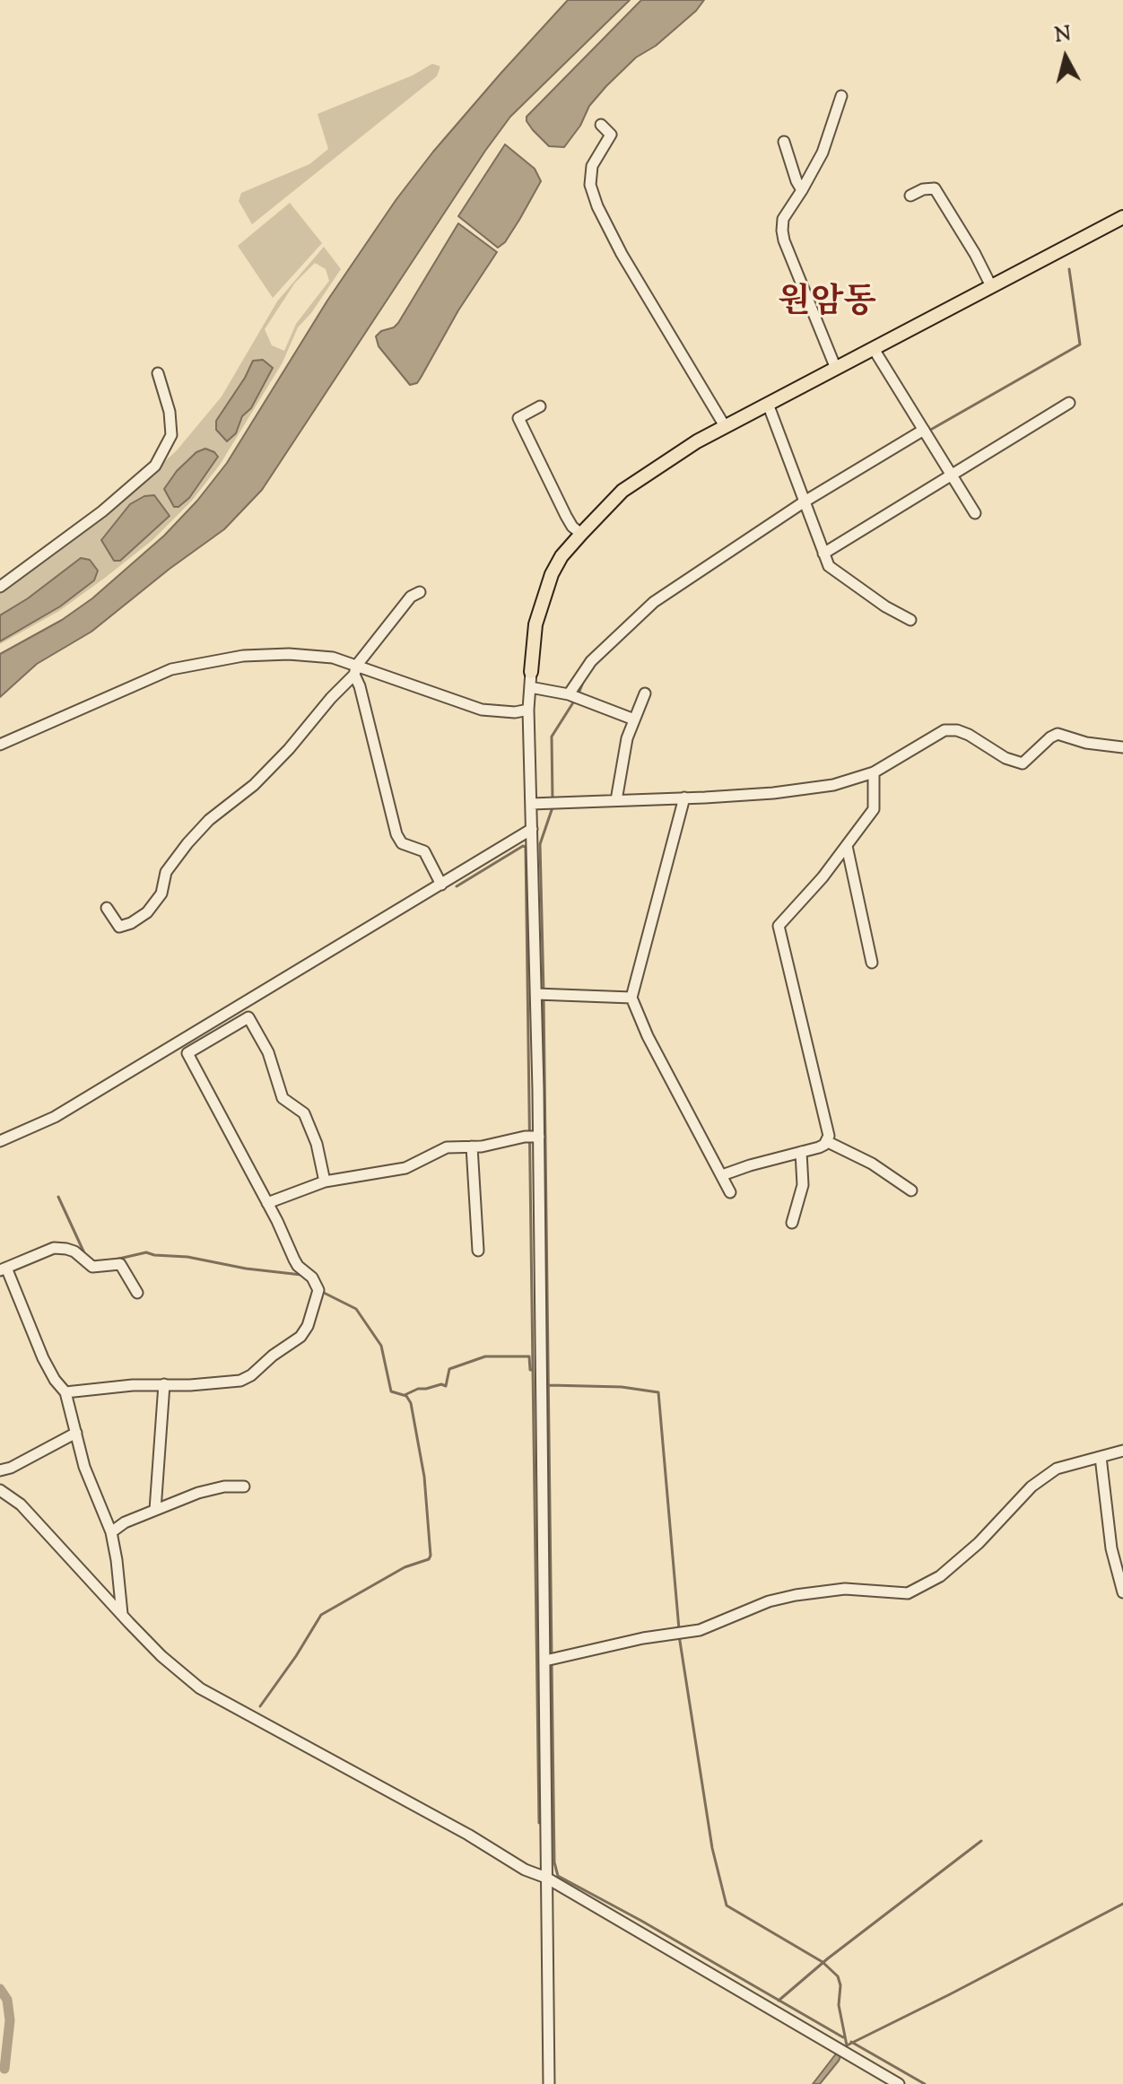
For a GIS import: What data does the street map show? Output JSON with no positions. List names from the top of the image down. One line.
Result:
{"districts":["원암동"],"north":"top"}
